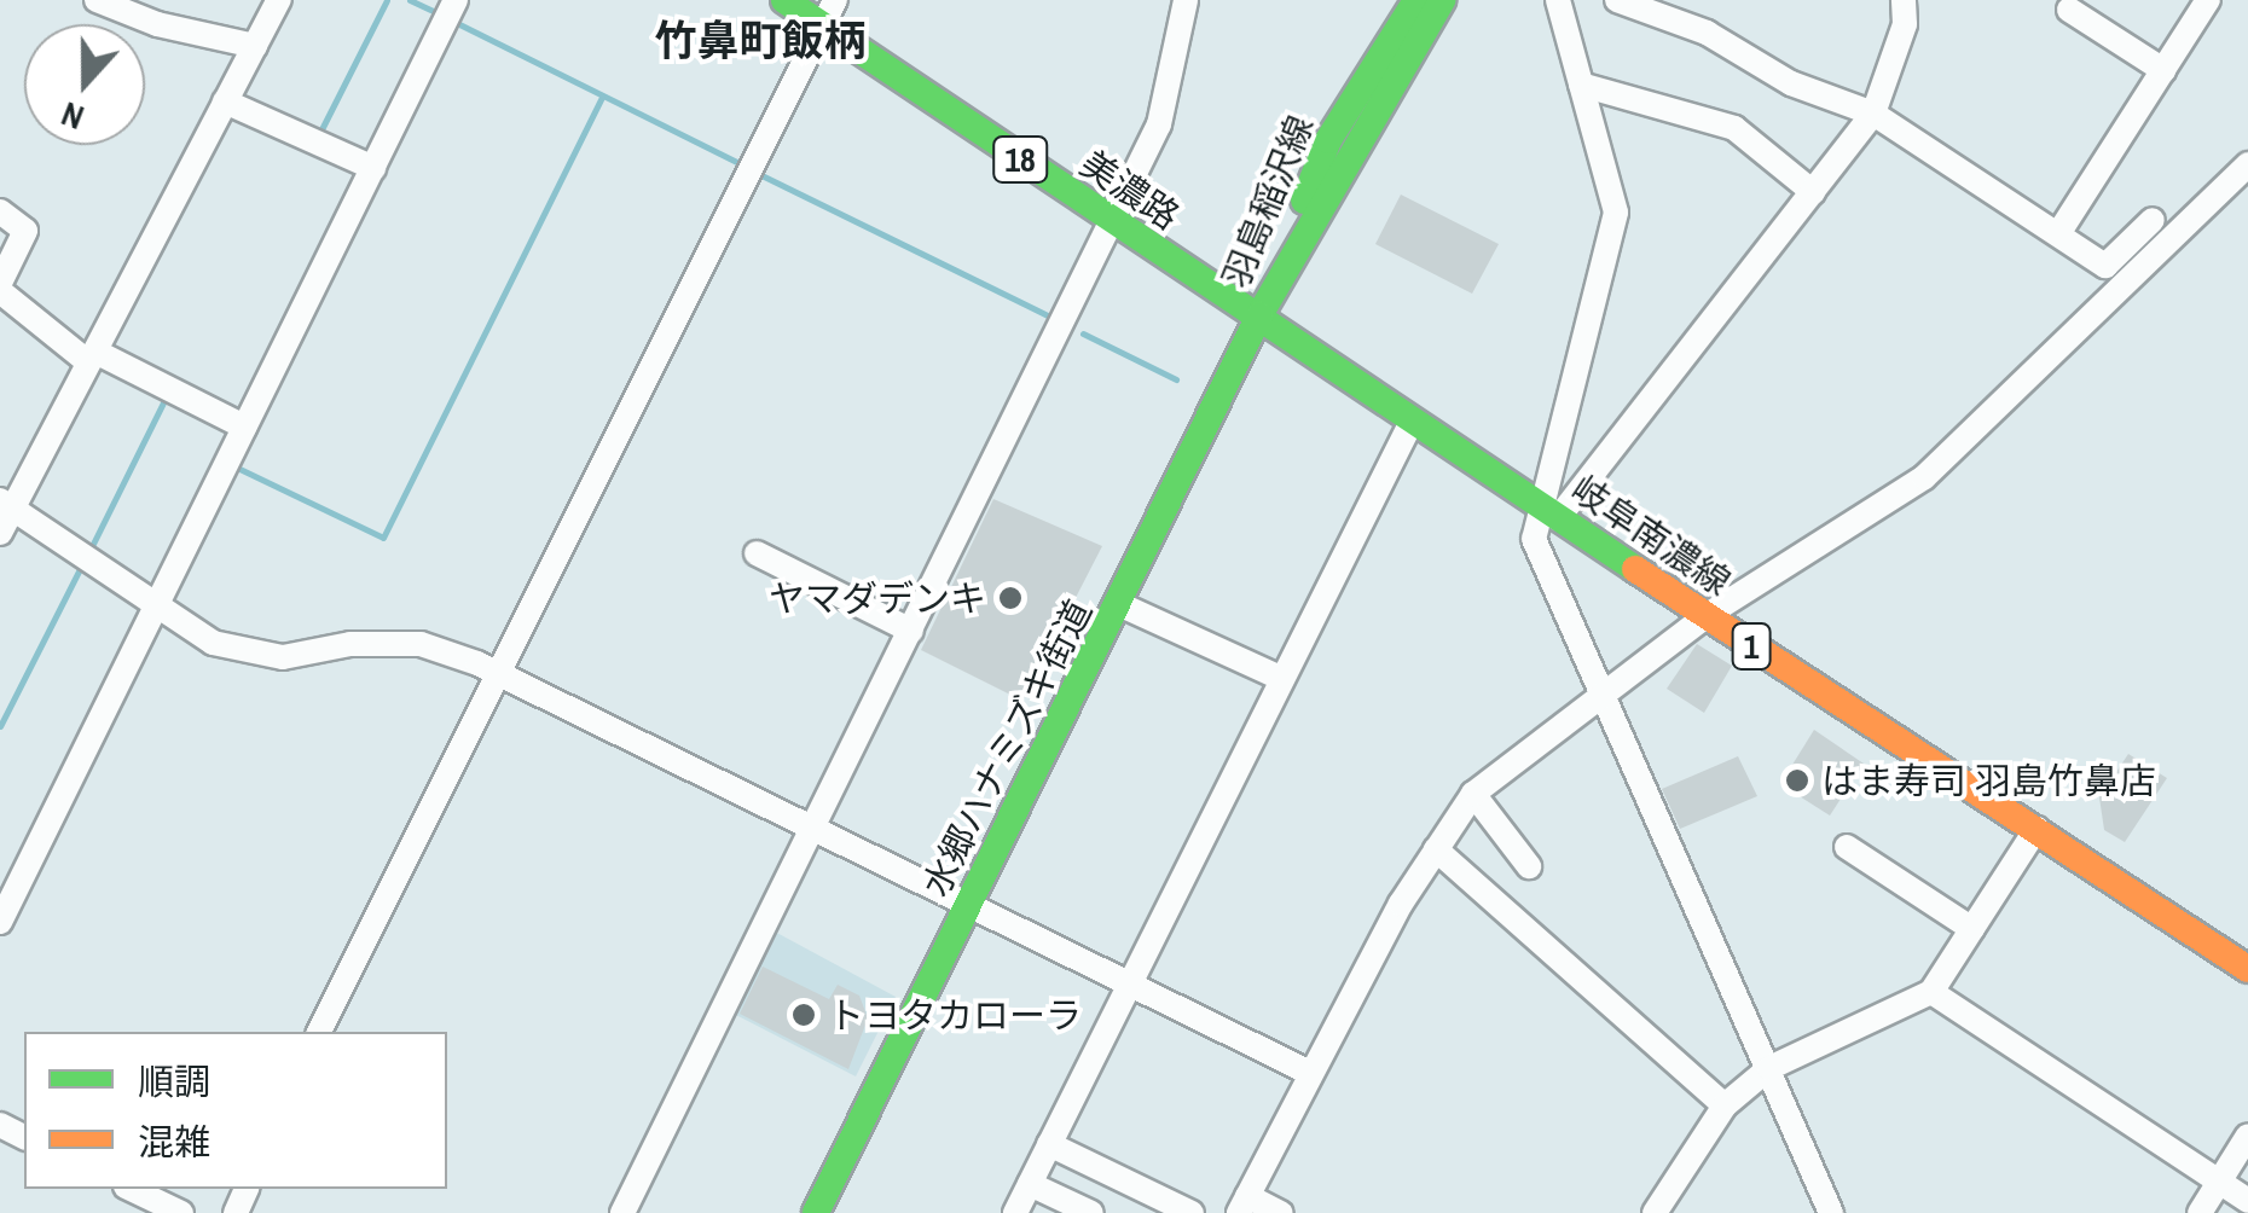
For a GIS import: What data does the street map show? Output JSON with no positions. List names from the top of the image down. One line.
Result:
{"streets":{"main road":["18","美濃路","羽島稲沢線","岐阜南濃線","1","水郷ハナミズキ街道"]},"crossings":[["美濃路","羽島稲沢線"],["美濃路","岐阜南濃線"],["美濃路","水郷ハナミズキ街道"],["羽島稲沢線","岐阜南濃線"],["羽島稲沢線","水郷ハナミズキ街道"],["岐阜南濃線","水郷ハナミズキ街道"]],"districts":["竹鼻町飯柄"],"places":["ヤマダデンキ","はま寿司 羽島竹鼻店","トヨタカローラ"],"legend":["順調","混雑"],"north":"bottom"}
